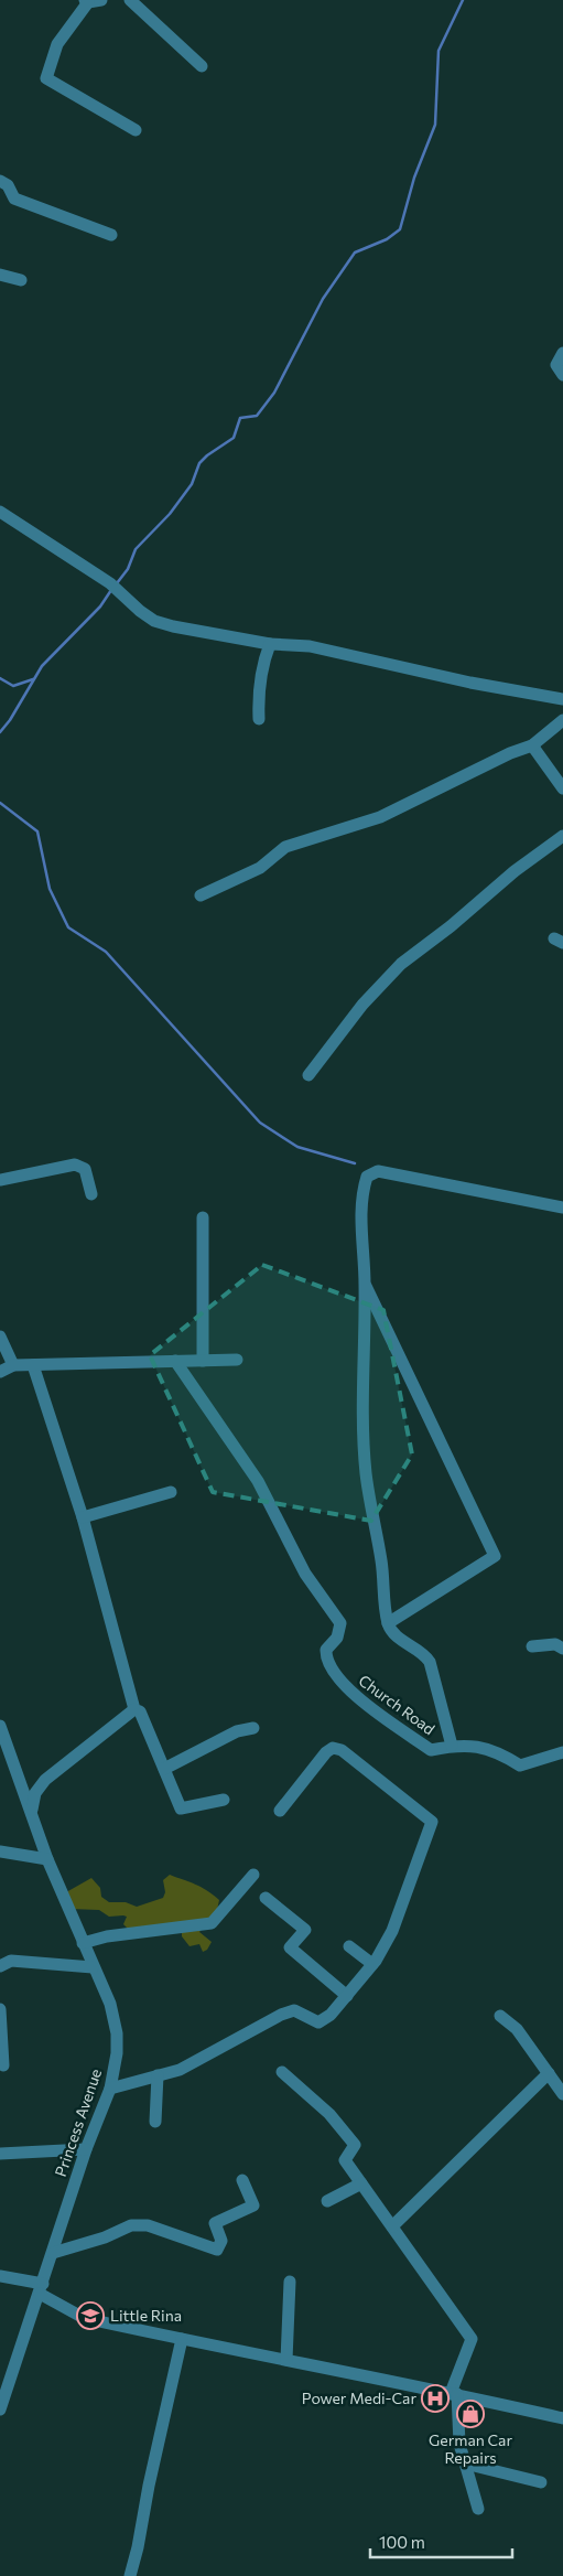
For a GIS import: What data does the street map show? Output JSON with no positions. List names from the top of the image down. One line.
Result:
{"streets":{"street":["Church Road","Princess Avenue"]},"places":{"school or university":["Little Rina"],"hospital":["Power Medi-Car"],"shop":["German Car Repairs"]},"scale_bar":"100 m"}
